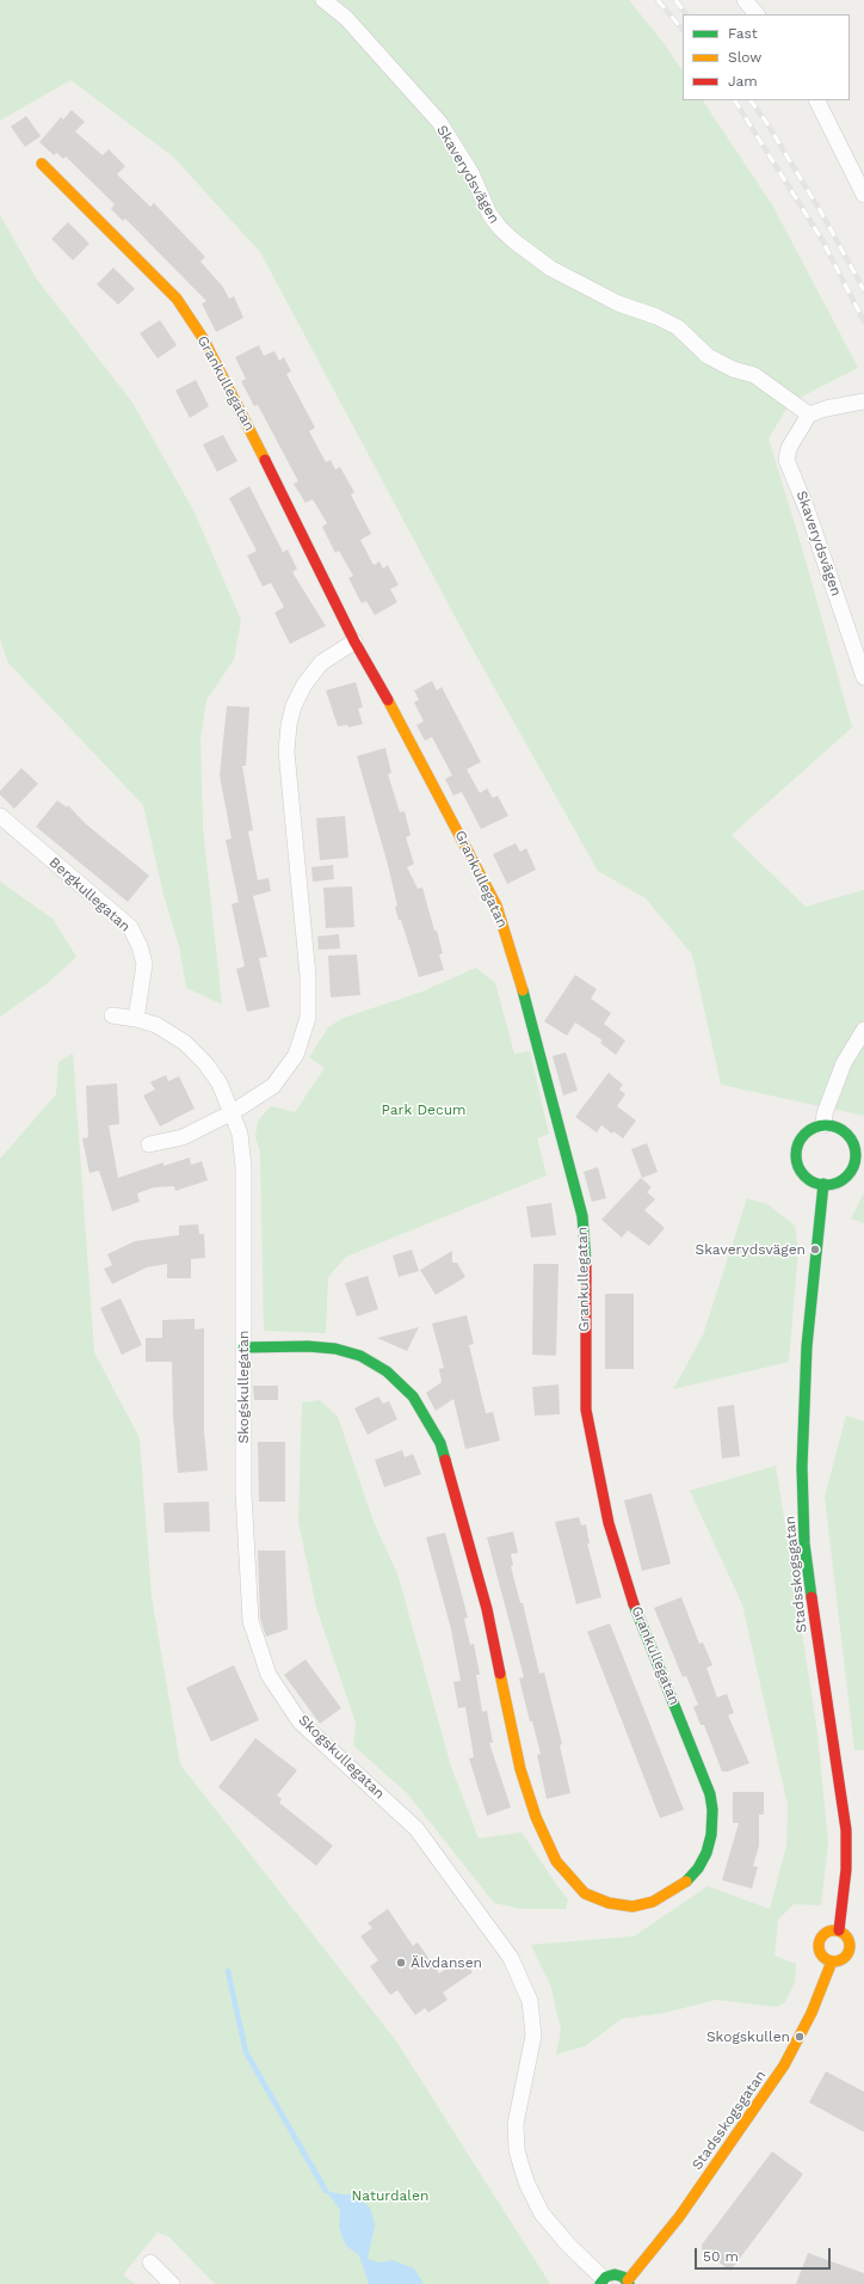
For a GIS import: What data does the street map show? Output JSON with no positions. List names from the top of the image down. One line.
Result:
{"streets":{"street":["Skaverydsvägen","Grankullegatan","Bergkullegatan","Skogskullegatan","Stadsskogsgatan"]},"crossings":[["Grankullegatan","Skogskullegatan"],["Bergkullegatan","Skogskullegatan"],["Skogskullegatan","Stadsskogsgatan"]],"parks":["Park Decum","Naturdalen"],"places":["Skaverydsvägen","Älvdansen","Skogskullen"],"legend":["Fast","Slow","Jam"],"scale_bar":"50 m"}
